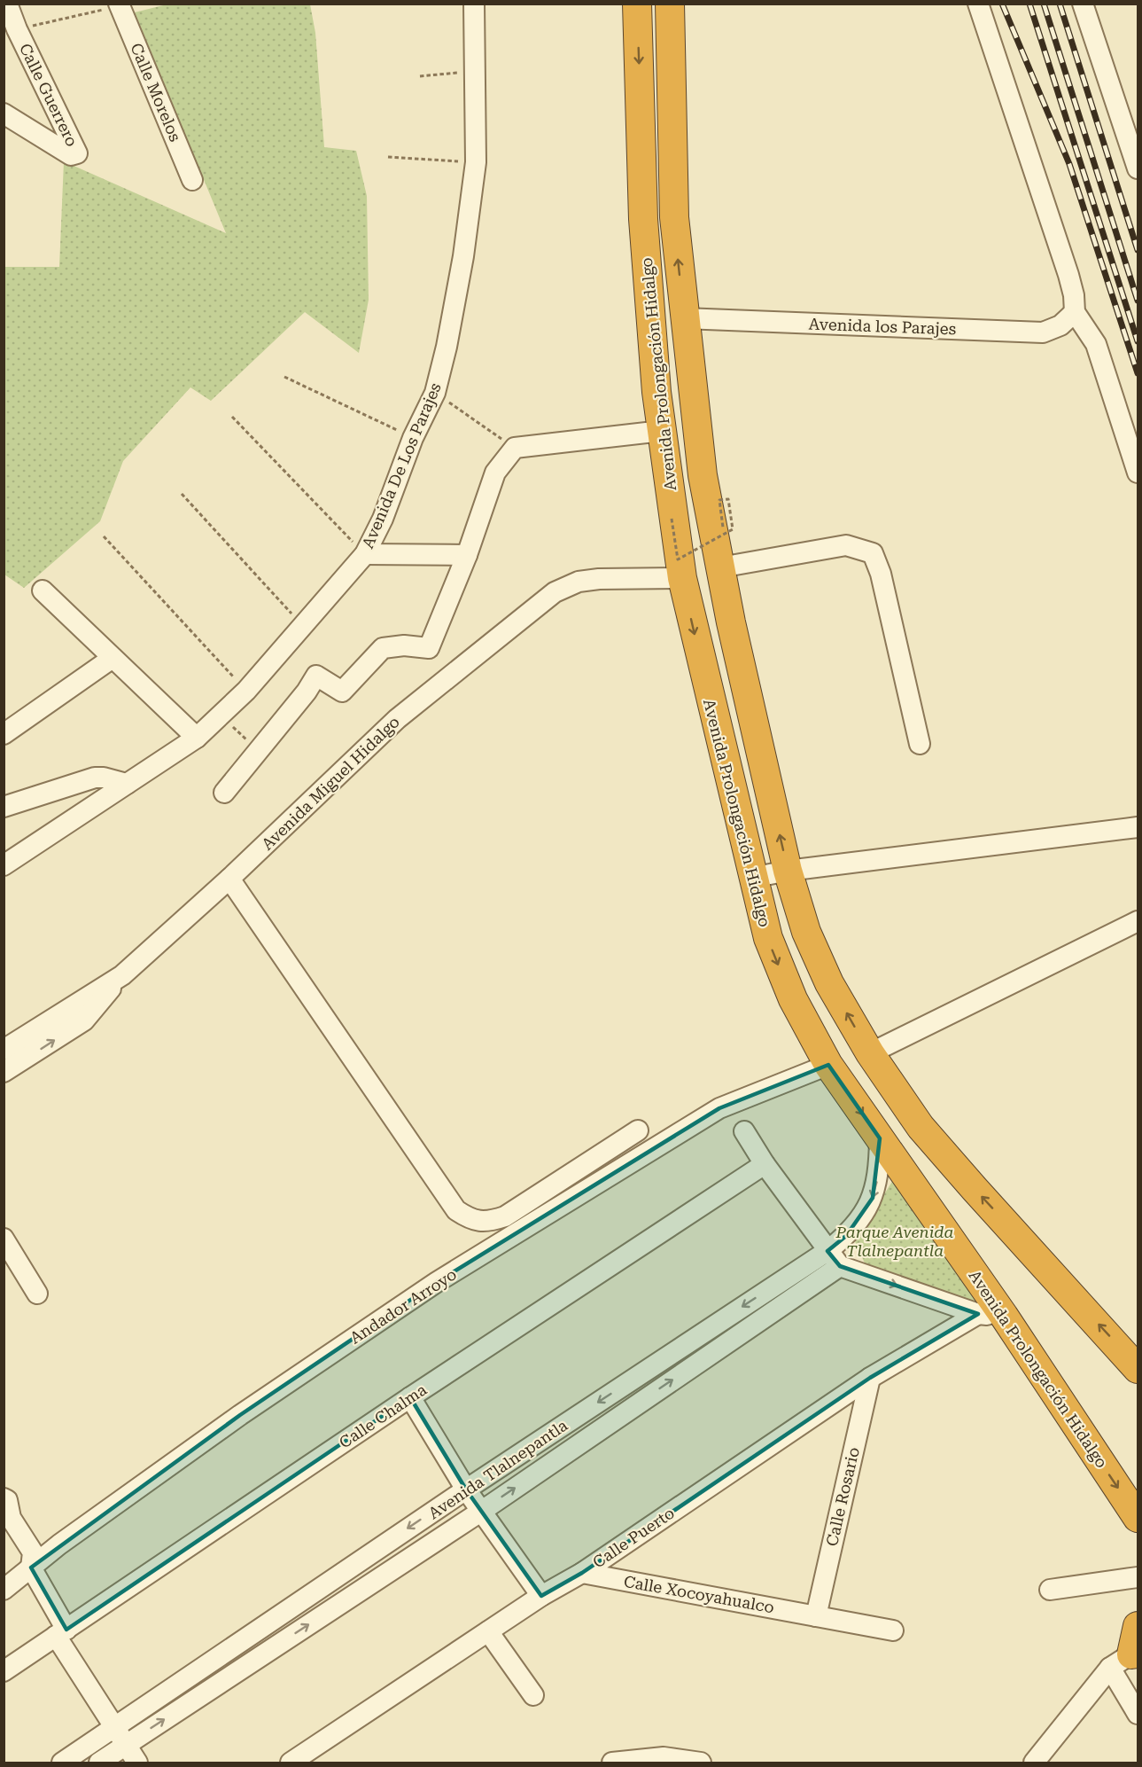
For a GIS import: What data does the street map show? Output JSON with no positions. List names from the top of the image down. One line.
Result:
{"streets":{"highway":["Avenida Prolongación Hidalgo"],"street":["Calle Morelos","Calle Guerrero","Avenida los Parajes","Avenida De Los Parajes","Avenida Miguel Hidalgo","Andador Arroyo","Calle Chalma","Avenida Tlalnepantla","Calle Rosario","Calle Puerto","Calle Xocoyahualco"]},"crossings":[["Avenida los Parajes","Avenida Prolongación Hidalgo"],["Avenida Prolongación Hidalgo","Avenida Miguel Hidalgo"],["Avenida Prolongación Hidalgo","Andador Arroyo"],["Avenida Prolongación Hidalgo","Avenida Tlalnepantla"],["Avenida Prolongación Hidalgo","Calle Puerto"],["Calle Rosario","Calle Puerto"],["Calle Rosario","Calle Xocoyahualco"],["Calle Puerto","Calle Xocoyahualco"]],"parks":["Parque Avenida Tlalnepantla"]}
